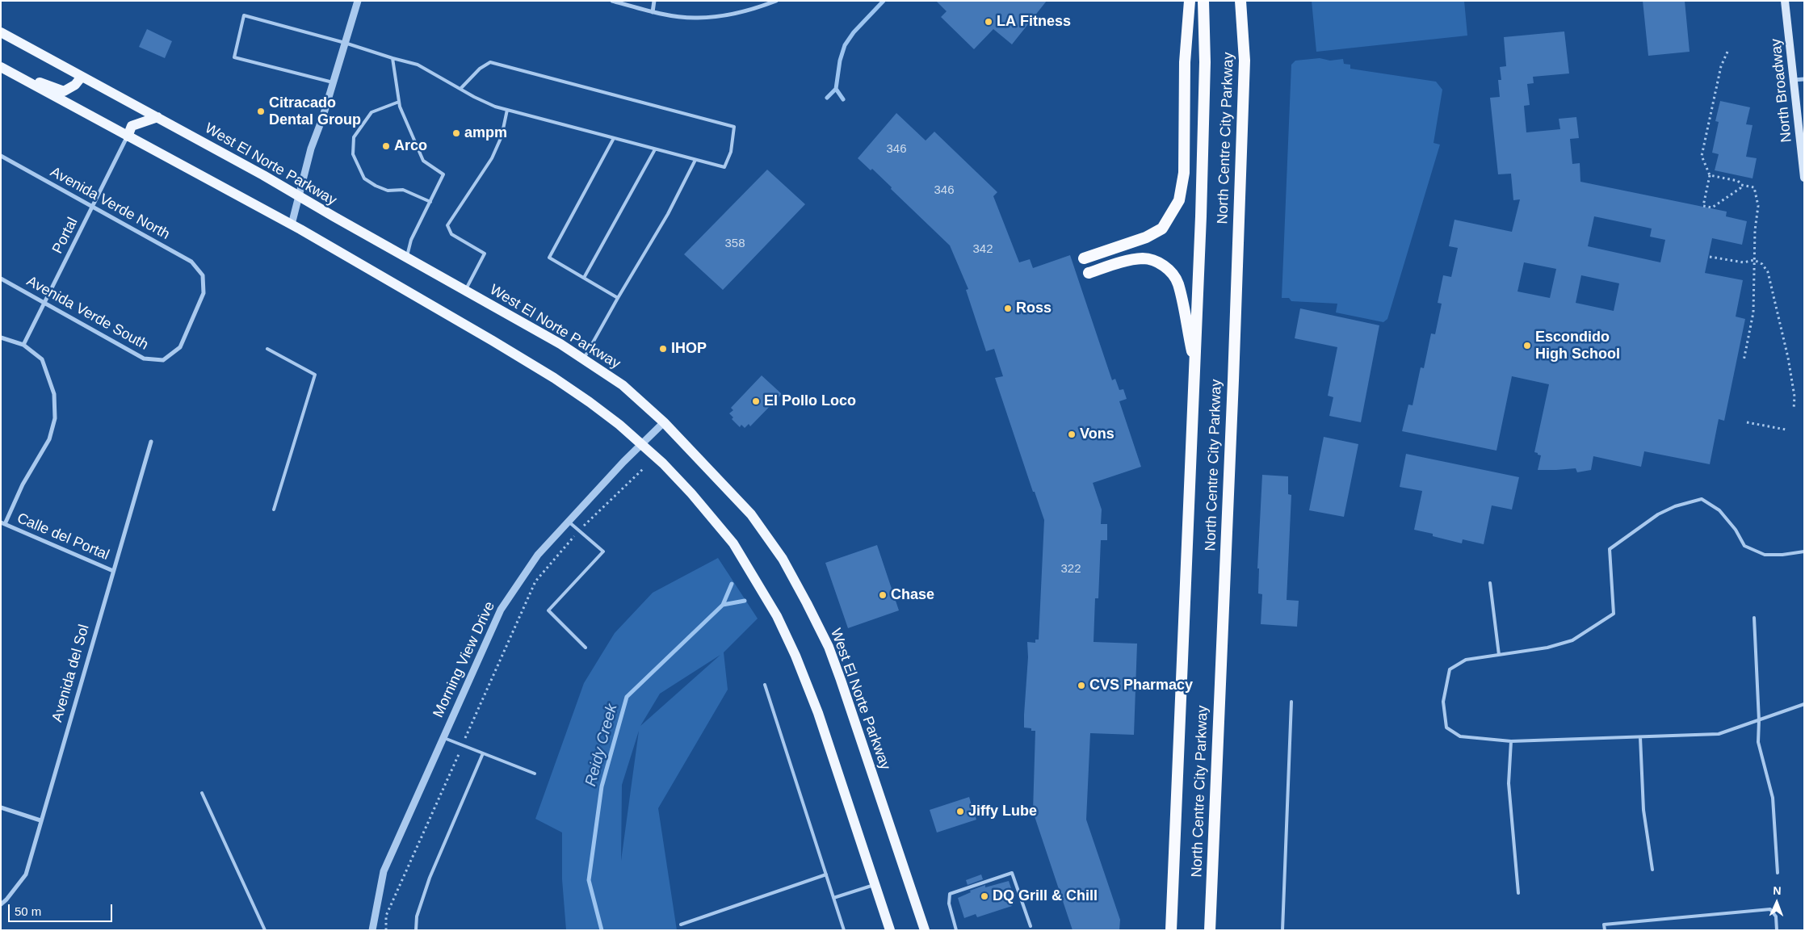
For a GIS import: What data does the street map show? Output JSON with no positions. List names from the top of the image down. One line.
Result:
{"streets":{"highway":["North Centre City Parkway"],"main road":["North Broadway","West El Norte Parkway"],"street":["Avenida Verde North","Portal","Avenida Verde South","Calle del Portal","Morning View Drive","Avenida del Sol"]},"crossings":[["West El Norte Parkway","Morning View Drive"],["Avenida Verde North","Portal"],["Avenida Verde North","Avenida Verde South"],["Portal","Avenida Verde South"],["Portal","Calle del Portal"],["Calle del Portal","Avenida del Sol"]],"water":["Reidy Creek"],"places":["LA Fitness","Citracado Dental Group","ampm","Arco","Ross","Escondido High School","IHOP","El Pollo Loco","Vons","Chase","CVS Pharmacy","Jiffy Lube","DQ Grill & Chill"],"house_numbers":["346","346","358","342","322"],"scale_bar":"50 m","north":"top"}
